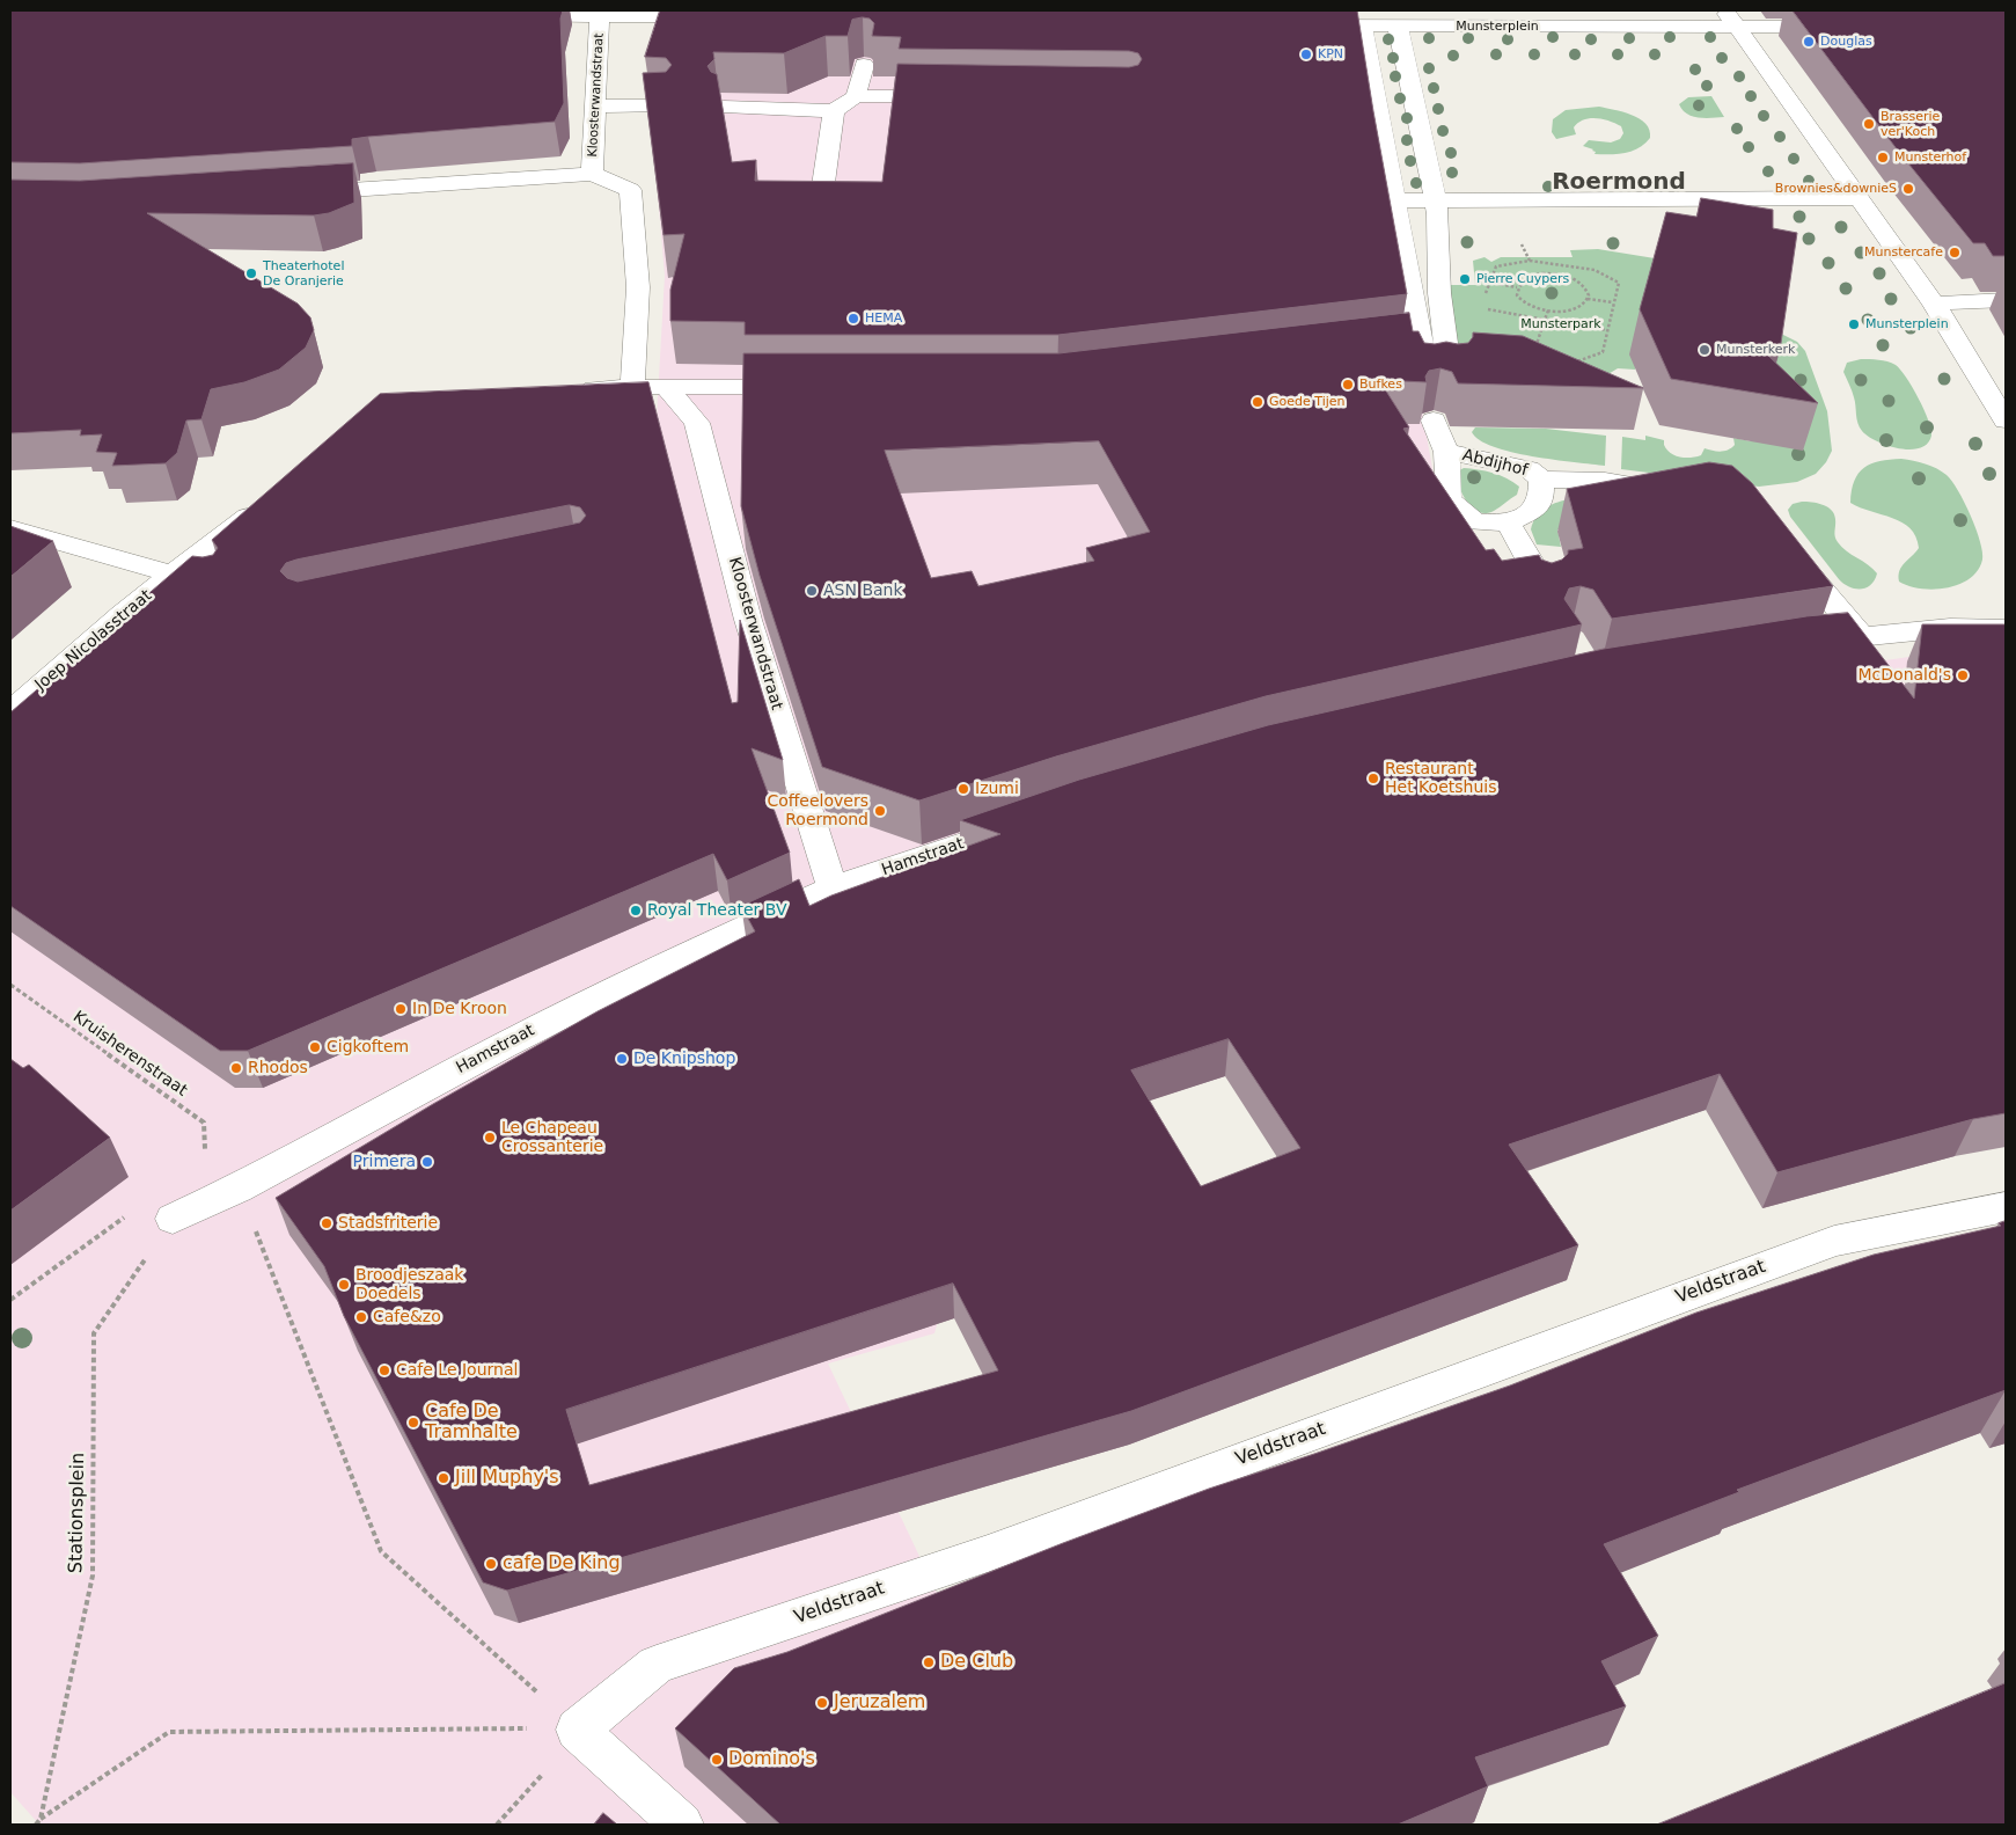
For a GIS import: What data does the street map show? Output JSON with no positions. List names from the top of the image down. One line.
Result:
{"streets":{"street":["Munsterplein","Kloosterwandstraat","Abdijhof","Joep Nicolasstraat","Hamstraat","Veldstraat"],"path":["Kruisherenstraat","Stationsplein"]},"crossings":[["Kloosterwandstraat","Hamstraat"],["Hamstraat","Stationsplein"]],"districts":["Roermond"],"parks":["Munsterpark"],"places":["Douglas","KPN","Brasserie ver'Koch","Munsterhof","Brownies&downieS","Munstercafe","Theaterhotel De Oranjerie","Pierre Cuypers","HEMA","Munsterplein","Munsterkerk","Bufkes","Goede Tijen","ASN Bank","McDonald's","Restaurant Het Koetshuis","Izumi","Coffeelovers Roermond","Royal Theater BV","In De Kroon","Cigkoftem","De Knipshop","Rhodos","Le Chapeau Crossanterie","Primera","Stadsfriterie","Broodjeszaak Doedels","Cafe&zo","Cafe Le Journal","Cafe De Tramhalte","Jill Muphy's","cafe De King","De Club","Jeruzalem","Domino's"]}
